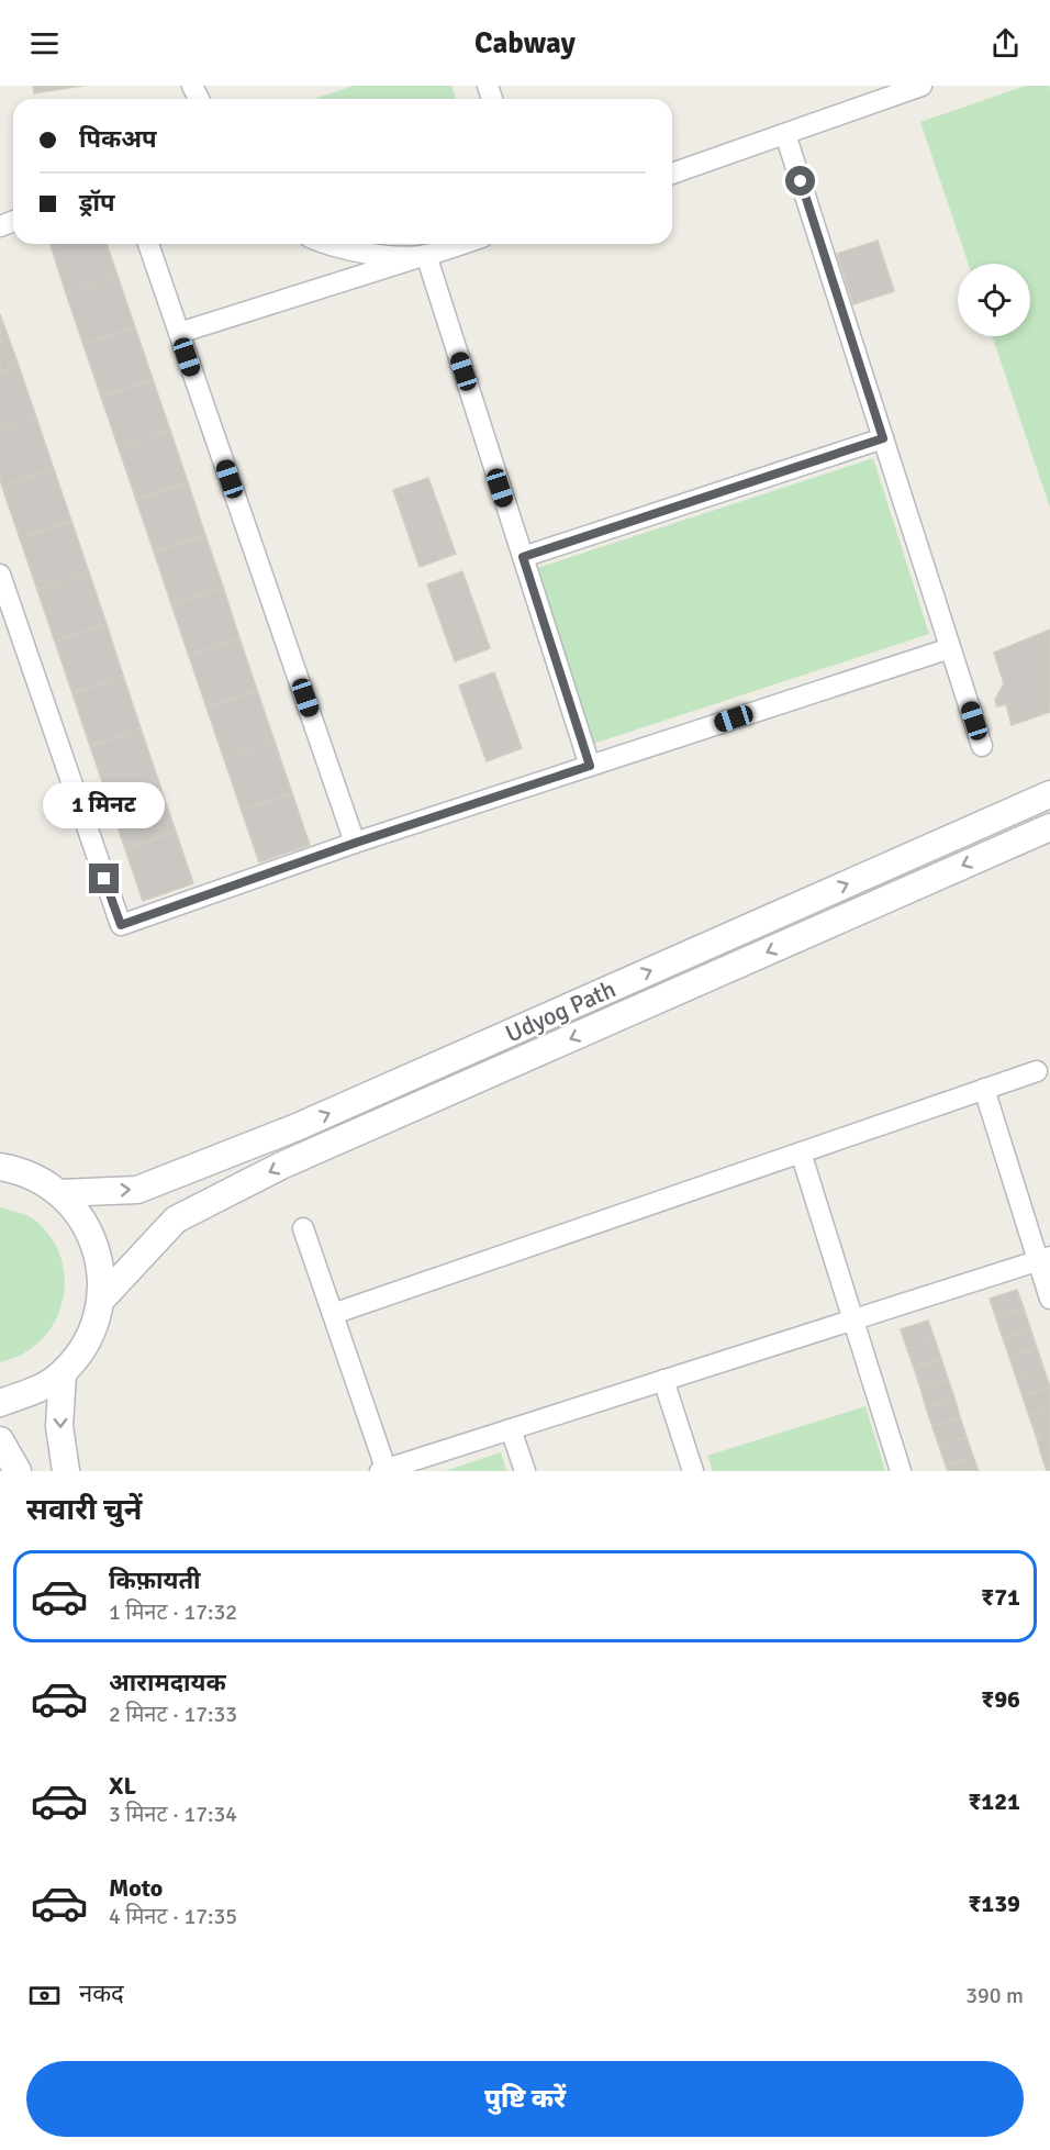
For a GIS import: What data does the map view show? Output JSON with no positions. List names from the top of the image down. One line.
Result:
{"streets":{"main road":["Udyog Path"]},"page":{"header":"Cabway","banner":["पिकअप","ड्रॉप"],"bubble":"1 मिनट","heading":"सवारी चुनें","list":[{"name":"किफ़ायती","note":"1 मिनट · 17:32","value":"₹71"},{"name":"आरामदायक","note":"2 मिनट · 17:33","value":"₹96"},{"name":"XL","note":"3 मिनट · 17:34","value":"₹121"},{"name":"Moto","note":"4 मिनट · 17:35","value":"₹139"}],"pay":["नकद","390 m"],"buttons":"पुष्टि करें"}}
